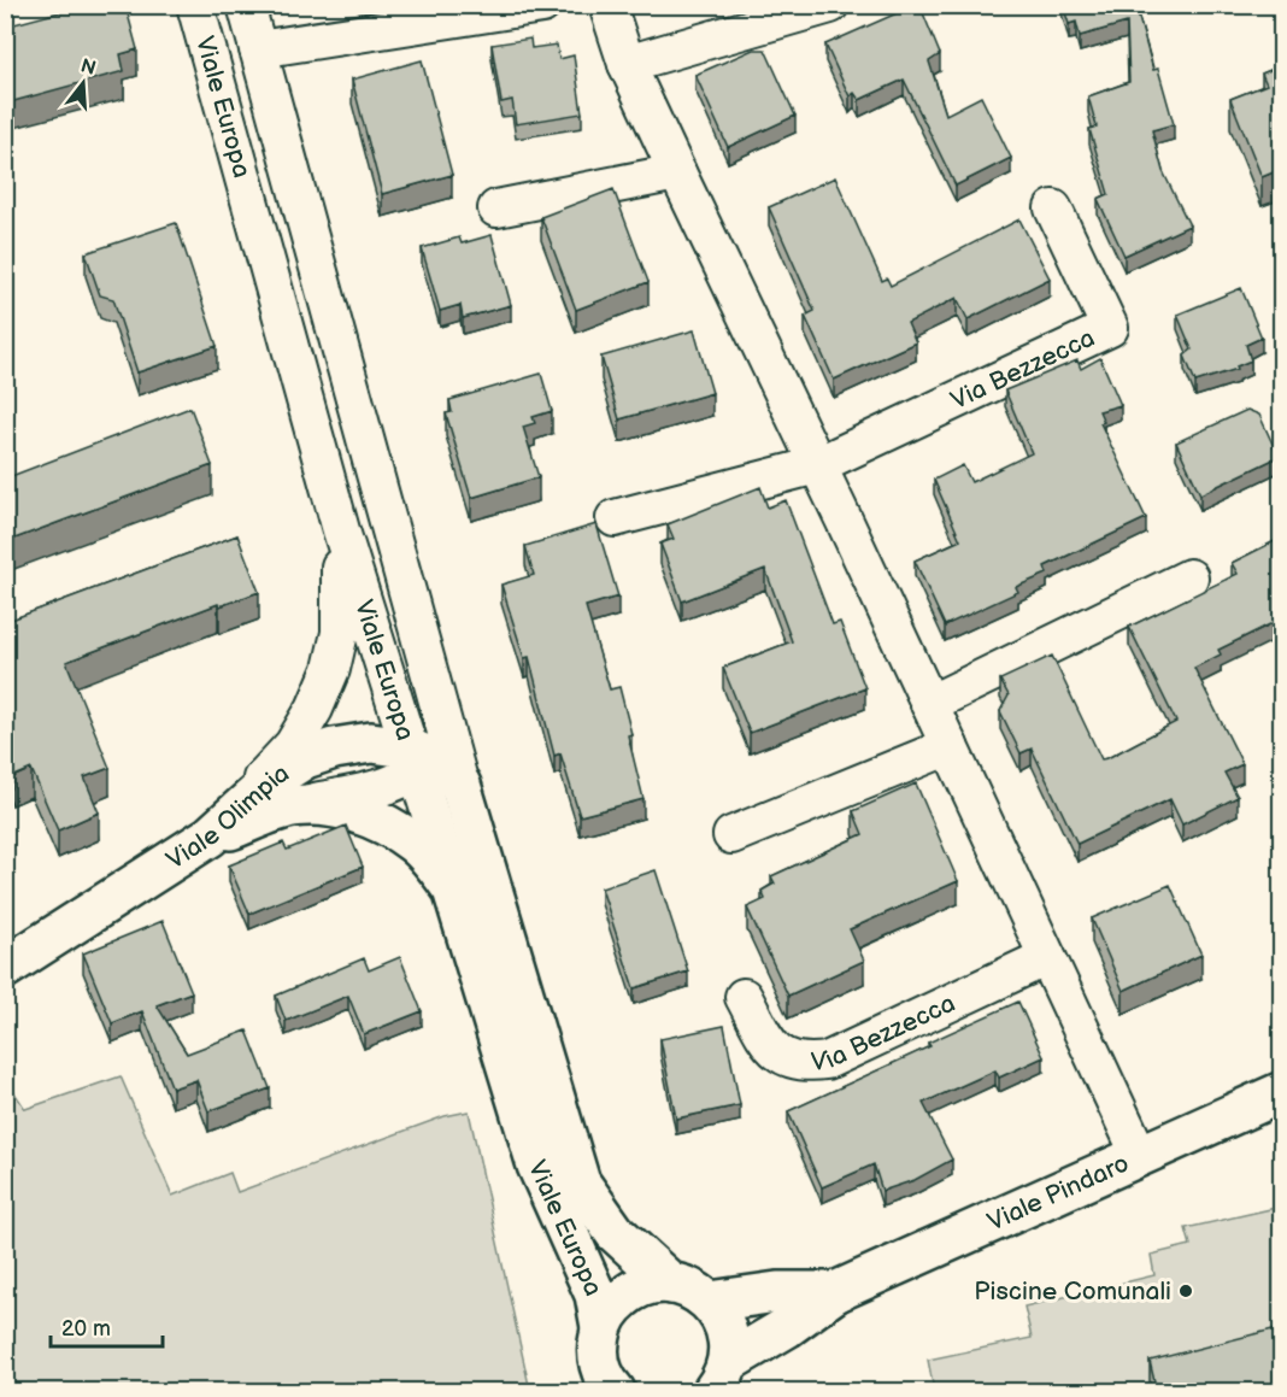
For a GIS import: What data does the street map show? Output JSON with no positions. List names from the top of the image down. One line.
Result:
{"streets":{"street":["Viale Europa","Via Bezzecca","Viale Olimpia","Viale Pindaro"]},"crossings":[["Viale Europa","Viale Olimpia"],["Viale Europa","Viale Pindaro"]],"places":["Piscine Comunali"],"scale_bar":"20 m","north":"top"}
